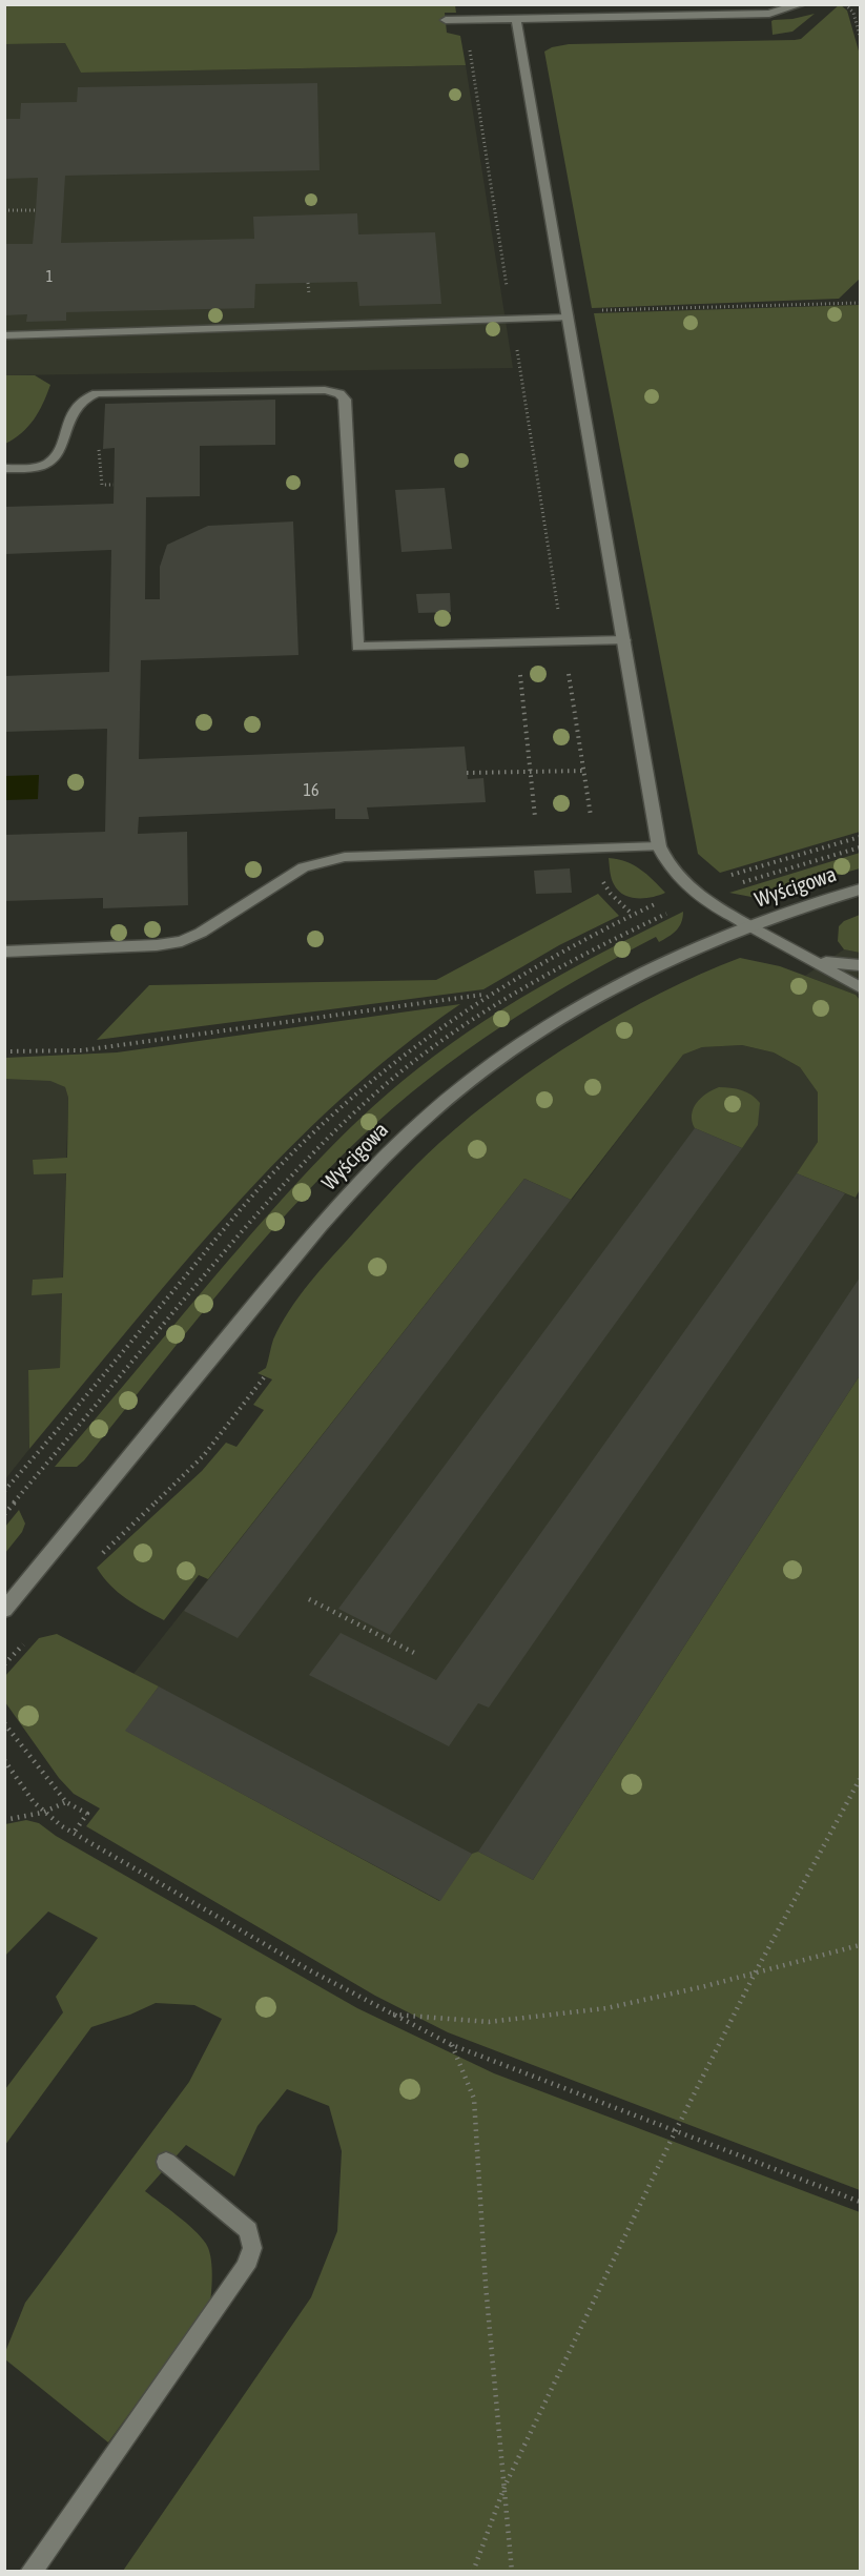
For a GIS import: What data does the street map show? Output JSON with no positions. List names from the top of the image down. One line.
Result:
{"streets":{"street":["Wyścigowa"]},"house_numbers":["1","16"]}
